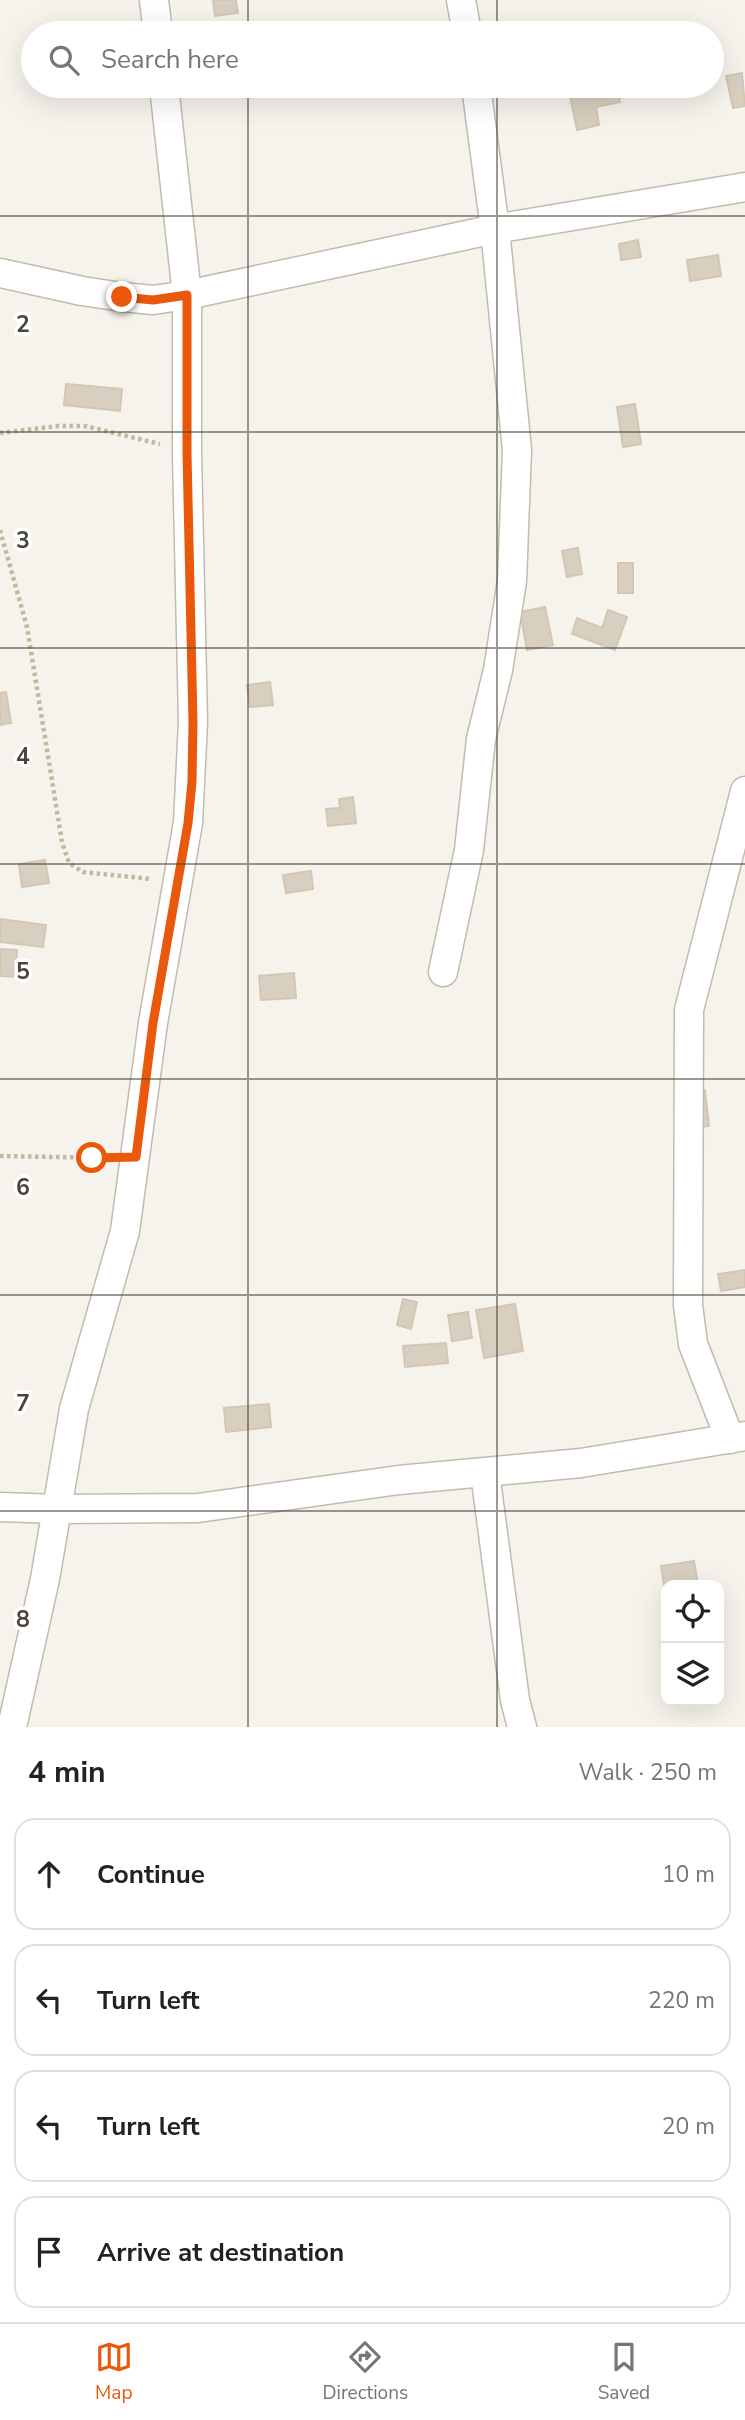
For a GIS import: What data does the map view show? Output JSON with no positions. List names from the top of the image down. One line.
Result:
{"page":{"search":"Search here","heading":["4 min","Walk · 250 m"],"list":[["Continue","10 m"],["Turn left","220 m"],["Turn left","20 m"],"Arrive at destination"],"nav":["Map","Directions","Saved"]},"grid":{"rows":["2","3","4","5","6","7","8"]}}
